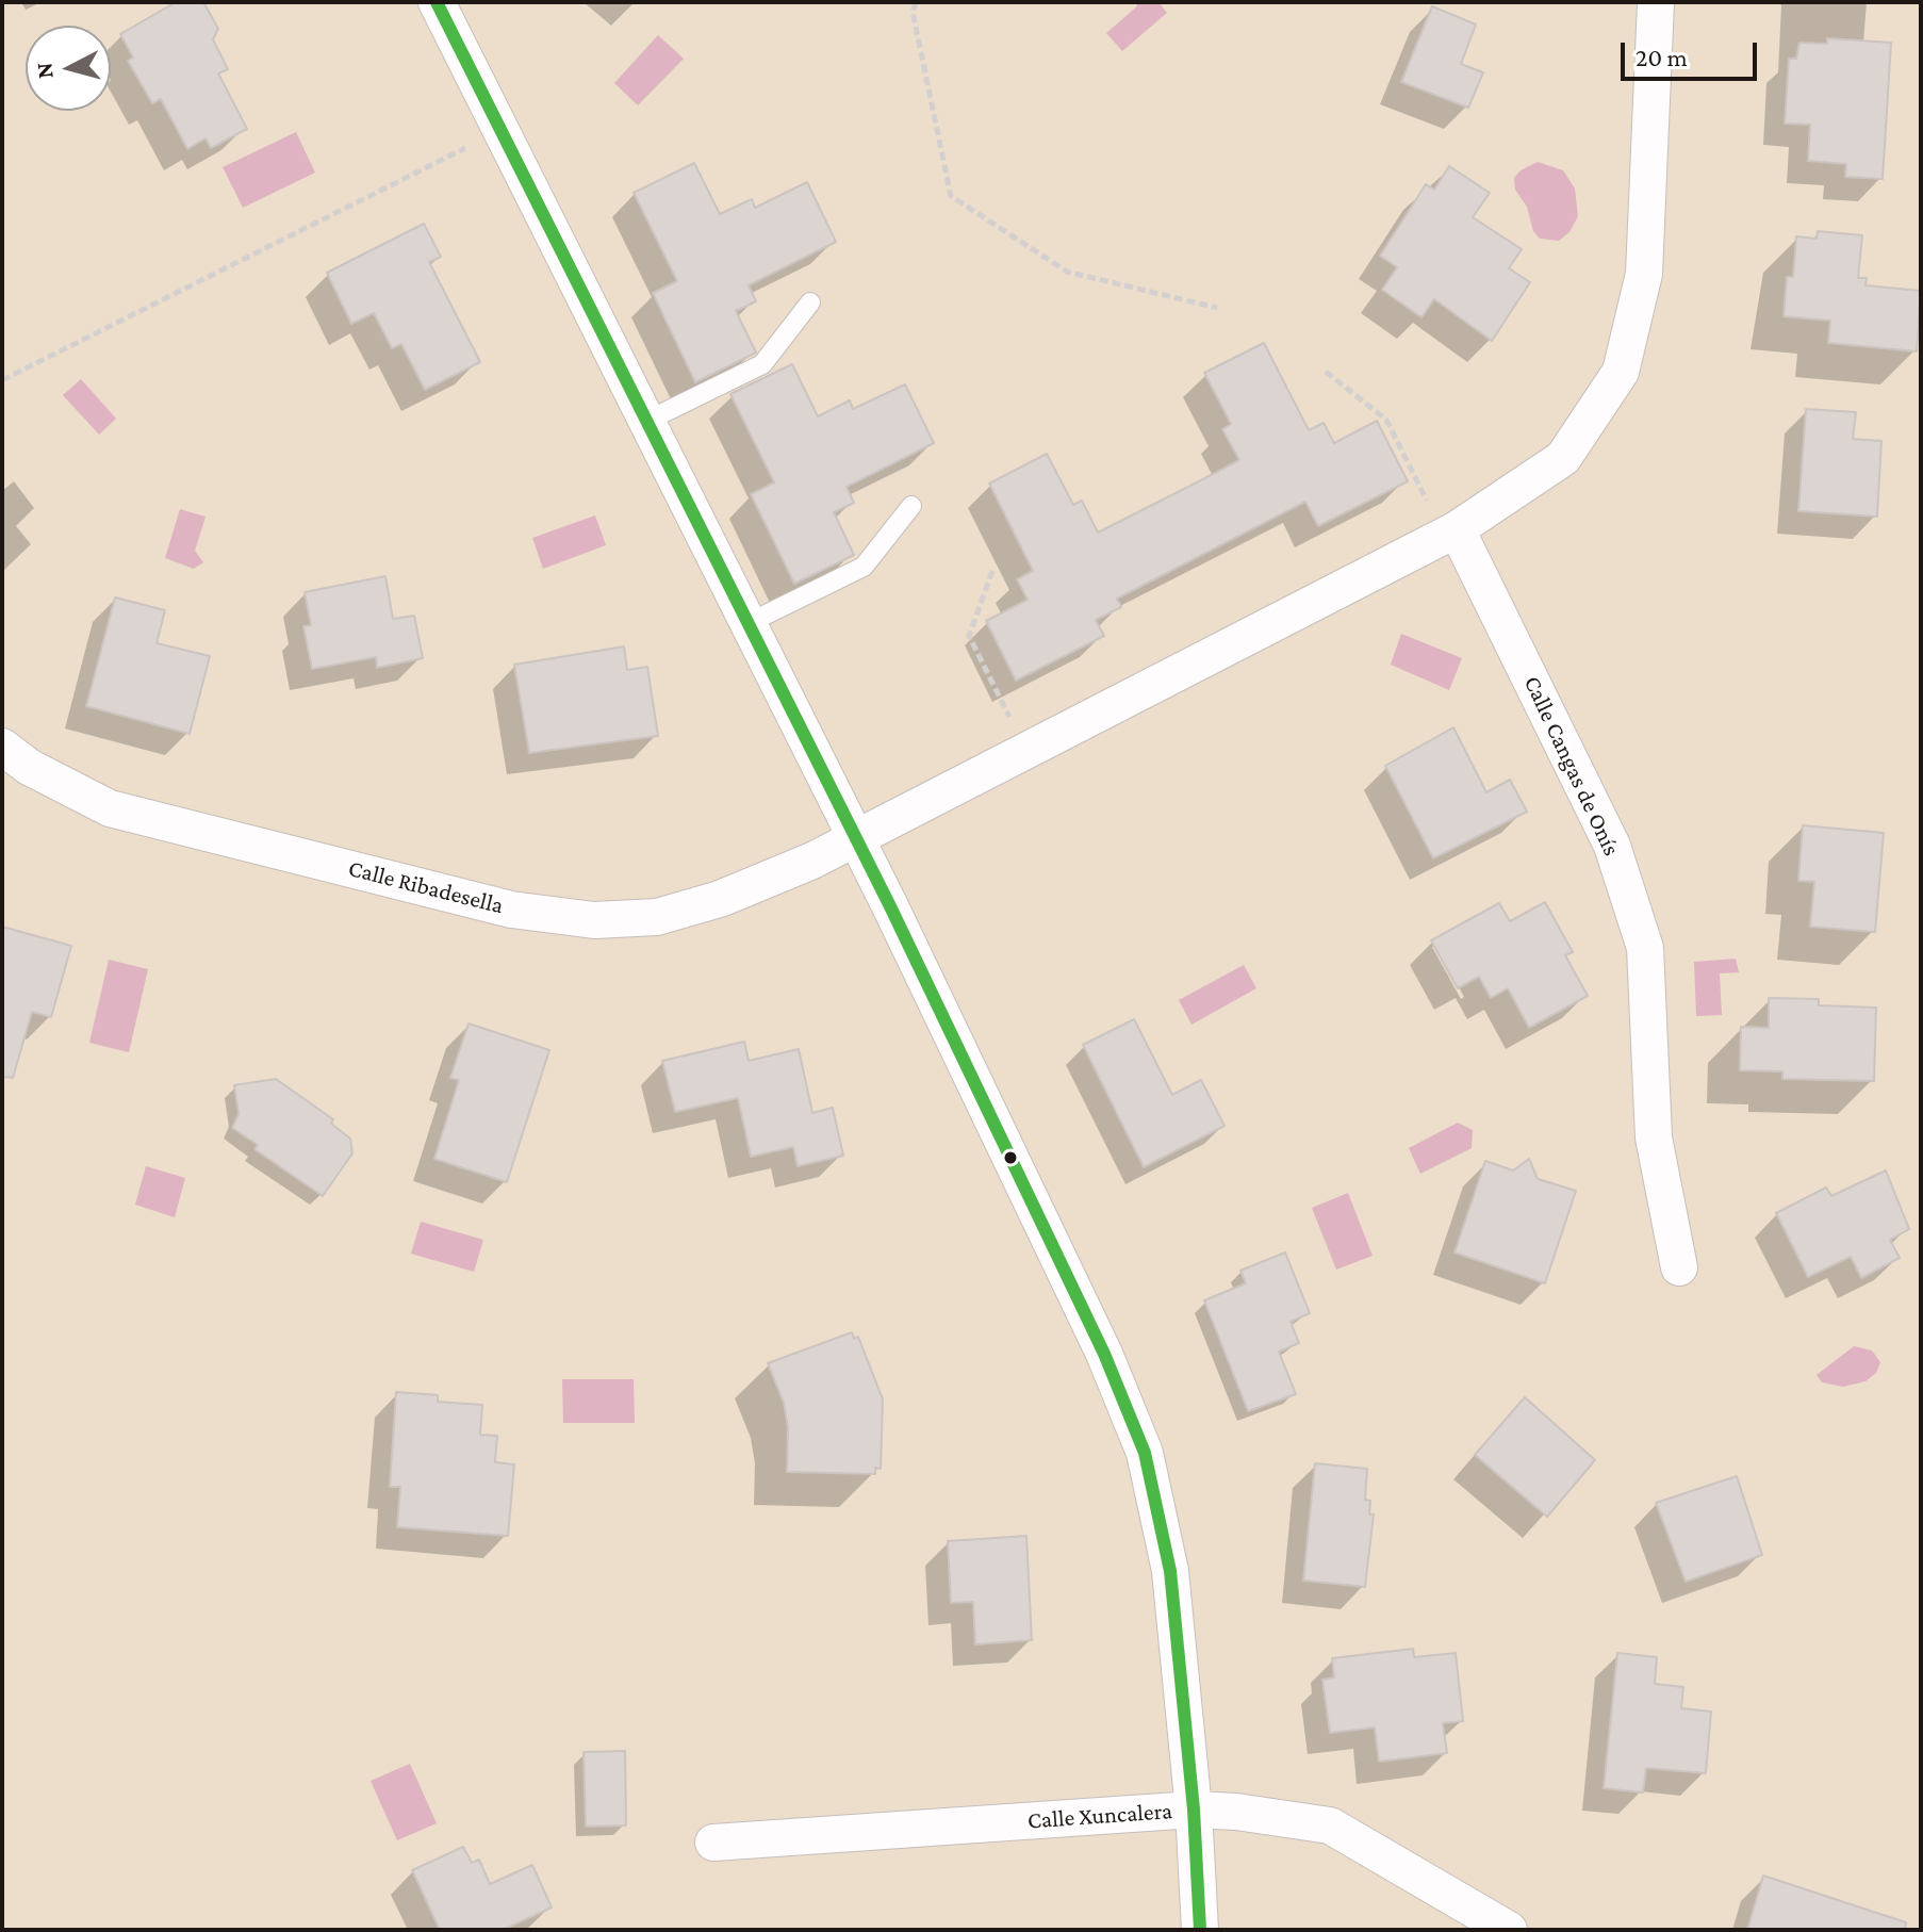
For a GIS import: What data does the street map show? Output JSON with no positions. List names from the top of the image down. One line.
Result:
{"streets":{"street":["Calle Cangas de Onís","Calle Ribadesella","Calle Xuncalera"]},"scale_bar":"20 m","north":"left"}
